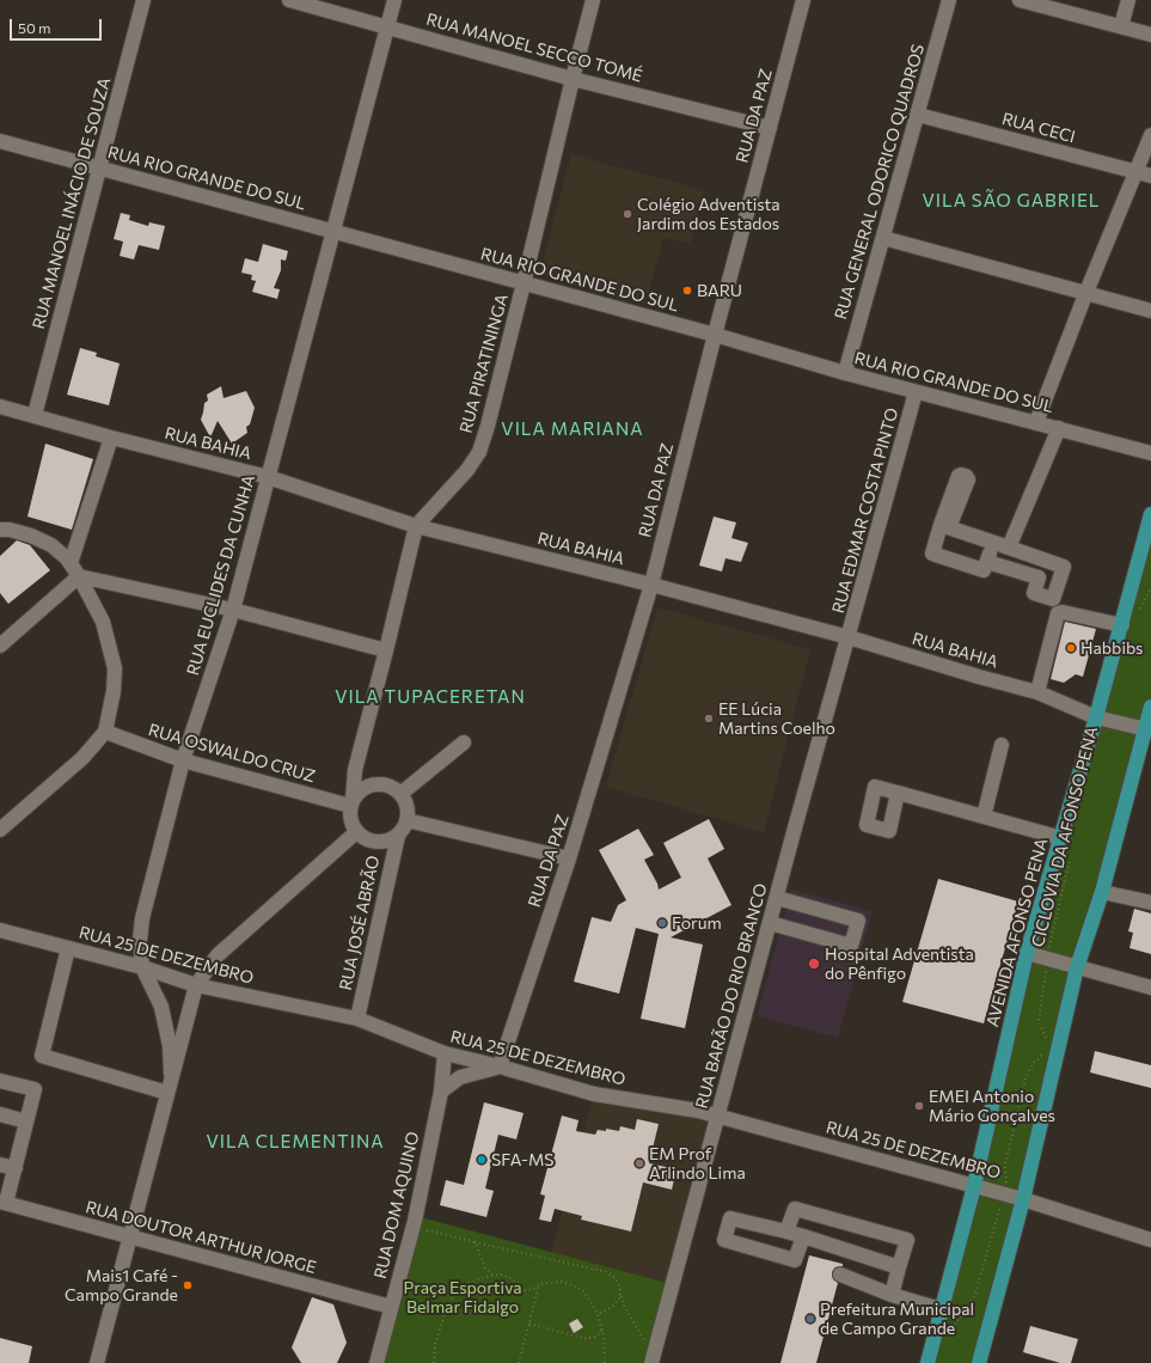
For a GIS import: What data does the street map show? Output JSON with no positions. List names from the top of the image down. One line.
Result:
{"streets":{"main road":["AVENIDA AFONSO PENA"],"street":["RUA MANOEL SECCO TOMÉ","RUA DA PAZ","RUA CECI","RUA RIO GRANDE DO SUL","RUA GENERAL ODORICO QUADROS","RUA MANOEL INÁCIO DE SOUZA","RUA PIRATININGA","RUA BAHIA","RUA EDMAR COSTA PINTO","RUA EUCLIDES DA CUNHA","RUA OSWALDO CRUZ","RUA JOSÉ ABRÃO","RUA 25 DE DEZEMBRO","RUA BARÃO DO RIO BRANCO","RUA DOM AQUINO","RUA DOUTOR ARTHUR JORGE"],"path":["CICLOVIA DA AFONSO PENA"]},"crossings":[["RUA MANOEL SECCO TOMÉ","RUA DA PAZ"],["RUA MANOEL SECCO TOMÉ","RUA PIRATININGA"],["RUA MANOEL SECCO TOMÉ","RUA EUCLIDES DA CUNHA"],["RUA DA PAZ","RUA RIO GRANDE DO SUL"],["RUA DA PAZ","RUA BAHIA"],["RUA DA PAZ","RUA 25 DE DEZEMBRO"],["RUA CECI","RUA GENERAL ODORICO QUADROS"],["RUA RIO GRANDE DO SUL","RUA GENERAL ODORICO QUADROS"],["RUA RIO GRANDE DO SUL","RUA MANOEL INÁCIO DE SOUZA"],["RUA RIO GRANDE DO SUL","RUA PIRATININGA"],["RUA RIO GRANDE DO SUL","RUA EDMAR COSTA PINTO"],["RUA RIO GRANDE DO SUL","RUA EUCLIDES DA CUNHA"],["RUA MANOEL INÁCIO DE SOUZA","RUA BAHIA"],["RUA PIRATININGA","RUA BAHIA"],["RUA PIRATININGA","RUA OSWALDO CRUZ"],["RUA PIRATININGA","RUA JOSÉ ABRÃO"],["RUA BAHIA","RUA EDMAR COSTA PINTO"],["RUA BAHIA","RUA EUCLIDES DA CUNHA"],["RUA BAHIA","AVENIDA AFONSO PENA"],["RUA BAHIA","RUA BARÃO DO RIO BRANCO"],["RUA EDMAR COSTA PINTO","RUA BARÃO DO RIO BRANCO"],["RUA EUCLIDES DA CUNHA","RUA OSWALDO CRUZ"],["RUA EUCLIDES DA CUNHA","RUA 25 DE DEZEMBRO"],["RUA OSWALDO CRUZ","RUA JOSÉ ABRÃO"],["RUA JOSÉ ABRÃO","RUA 25 DE DEZEMBRO"],["AVENIDA AFONSO PENA","RUA 25 DE DEZEMBRO"],["RUA 25 DE DEZEMBRO","RUA BARÃO DO RIO BRANCO"],["RUA 25 DE DEZEMBRO","RUA DOM AQUINO"],["RUA DOM AQUINO","RUA DOUTOR ARTHUR JORGE"]],"districts":["VILA SÃO GABRIEL","VILA MARIANA","VILA TUPACERETAN","VILA CLEMENTINA"],"parks":["Praça Esportiva Belmar Fidalgo"],"places":["Colégio Adventista Jardim dos Estados","BARU","Habbibs","EE Lúcia Martins Coelho","Forum","Hospital Adventista do Pênfigo","EMEI Antonio Mário Gonçalves","SFA-MS","EM Prof Arlindo Lima","Mais1 Café - Campo Grande","Prefeitura Municipal de Campo Grande"],"scale_bar":"50 m"}
